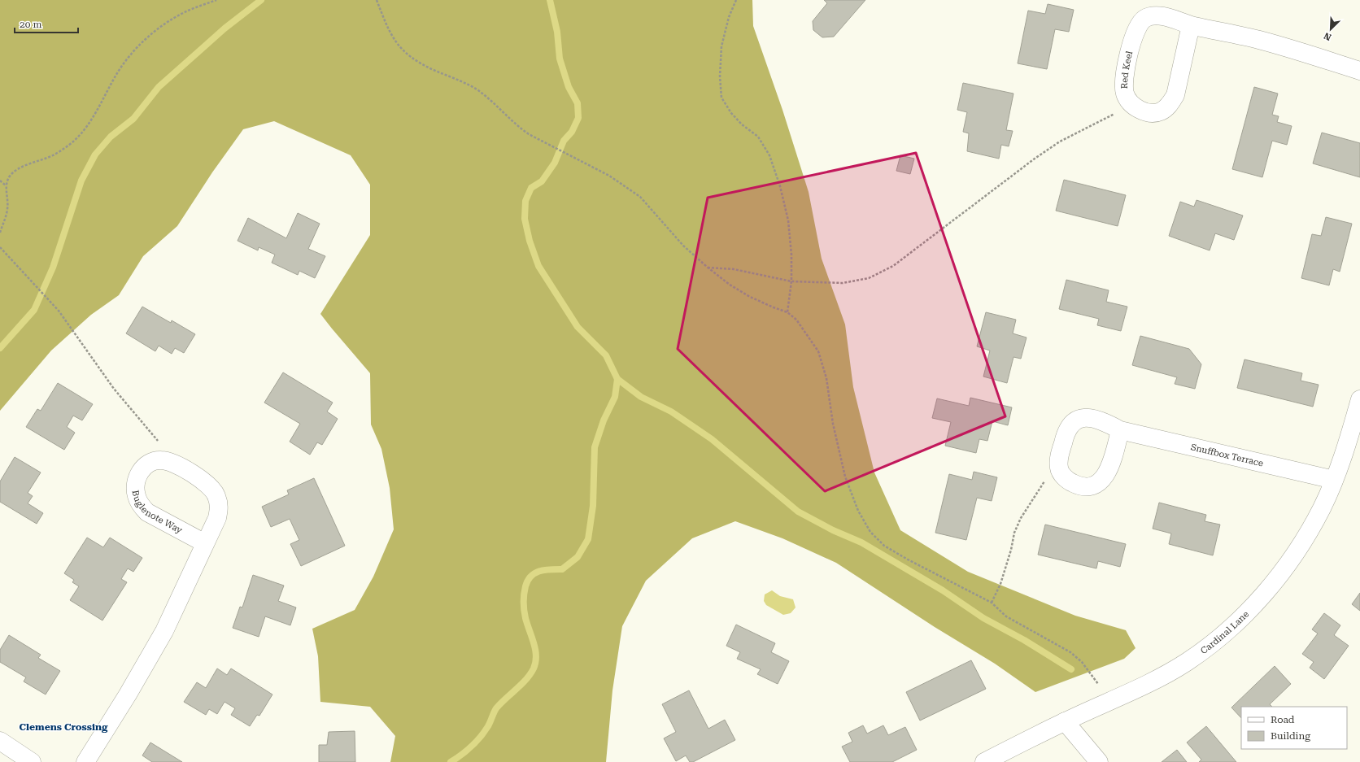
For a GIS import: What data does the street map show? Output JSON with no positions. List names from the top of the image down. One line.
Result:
{"streets":{"street":["Red Keel","Snuffbox Terrace","Buglenote Way","Cardinal Lane"]},"crossings":[["Snuffbox Terrace","Cardinal Lane"]],"districts":["Clemens Crossing"],"legend":["Road","Building"],"scale_bar":"20 m","north":"bottom left"}
